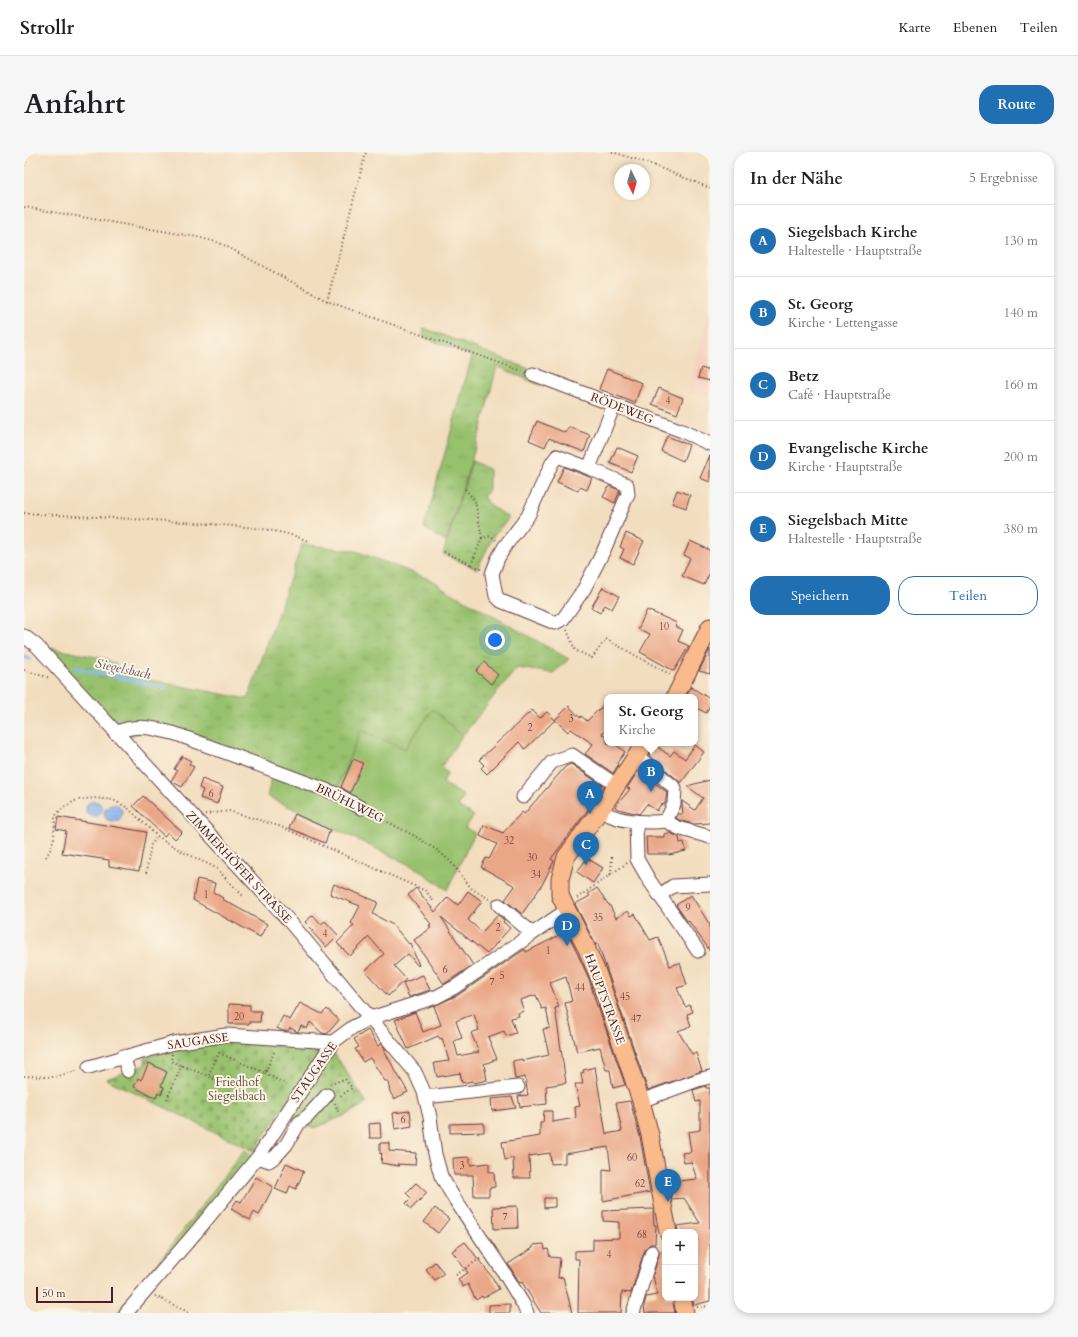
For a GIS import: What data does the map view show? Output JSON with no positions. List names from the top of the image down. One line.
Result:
{"streets":{"main road":["HAUPTSTRASSE"],"street":["RÖDEWEG","BRÜHLWEG","ZIMMERHÖFER STRASSE","SAUGASSE","STAUGASSE"]},"crossings":[["BRÜHLWEG","ZIMMERHÖFER STRASSE"],["ZIMMERHÖFER STRASSE","STAUGASSE"],["HAUPTSTRASSE","STAUGASSE"],["SAUGASSE","STAUGASSE"]],"water":["Siegelsbach"],"parks":["Friedhof Siegelsbach"],"house_numbers":["4","10","3","2","6","32","30","34","1","9","35","2","4","1","6","5","7","44","45","20","47","6","60","3","62","7","68","4"],"scale_bar":"50 m","north":"bottom","page":{"header":"Strollr","nav":["Karte","Ebenen","Teilen"],"title":"Anfahrt","buttons":["Route",["Speichern","Teilen"]],"heading":["In der Nähe","5 Ergebnisse"],"list":[{"mark":"A","name":"Siegelsbach Kirche","note":"Haltestelle · Hauptstraße","value":"130 m"},{"mark":"B","name":"St. Georg","note":"Kirche · Lettengasse","value":"140 m"},{"mark":"C","name":"Betz","note":"Café · Hauptstraße","value":"160 m"},{"mark":"D","name":"Evangelische Kirche","note":"Kirche · Hauptstraße","value":"200 m"},{"mark":"E","name":"Siegelsbach Mitte","note":"Haltestelle · Hauptstraße","value":"380 m"}],"popup":["St. Georg","Kirche"],"pins":["B","A","C","D","E"],"map_buttons":["+","−"],"scale":"50 m"}}
